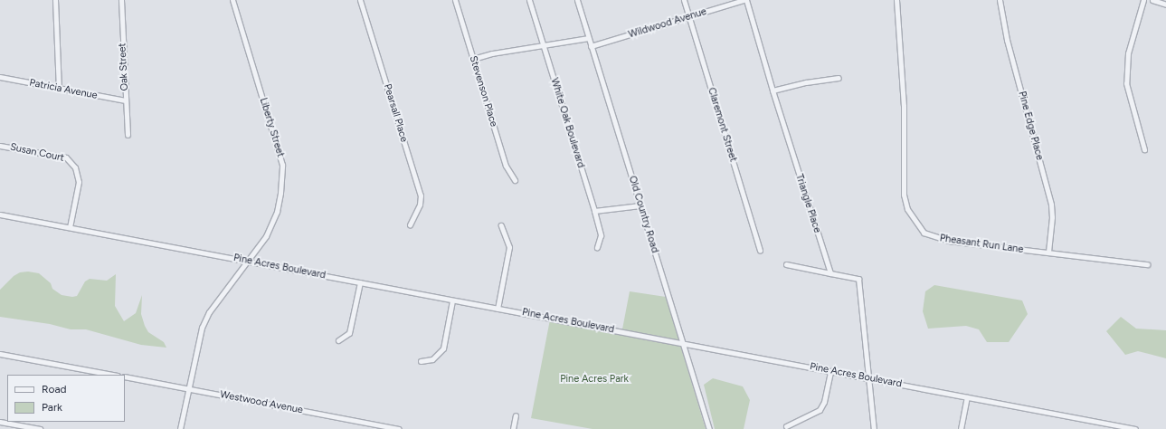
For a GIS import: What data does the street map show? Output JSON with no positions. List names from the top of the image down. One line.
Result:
{"streets":{"street":["Wildwood Avenue","Oak Street","Patricia Avenue","Stevenson Place","Pearsall Place","White Oak Boulevard","Claremont Street","Pine Edge Place","Liberty Street","Susan Court","Triangle Place","Old Country Road","Pheasant Run Lane","Pine Acres Boulevard","Westwood Avenue"]},"crossings":[["Wildwood Avenue","Claremont Street"],["Wildwood Avenue","Triangle Place"],["Wildwood Avenue","Old Country Road"],["Oak Street","Patricia Avenue"],["Pine Edge Place","Pheasant Run Lane"],["Liberty Street","Pine Acres Boulevard"],["Liberty Street","Westwood Avenue"],["Susan Court","Pine Acres Boulevard"],["Old Country Road","Pine Acres Boulevard"]],"parks":["Pine Acres Park"],"legend":["Road","Park"]}
